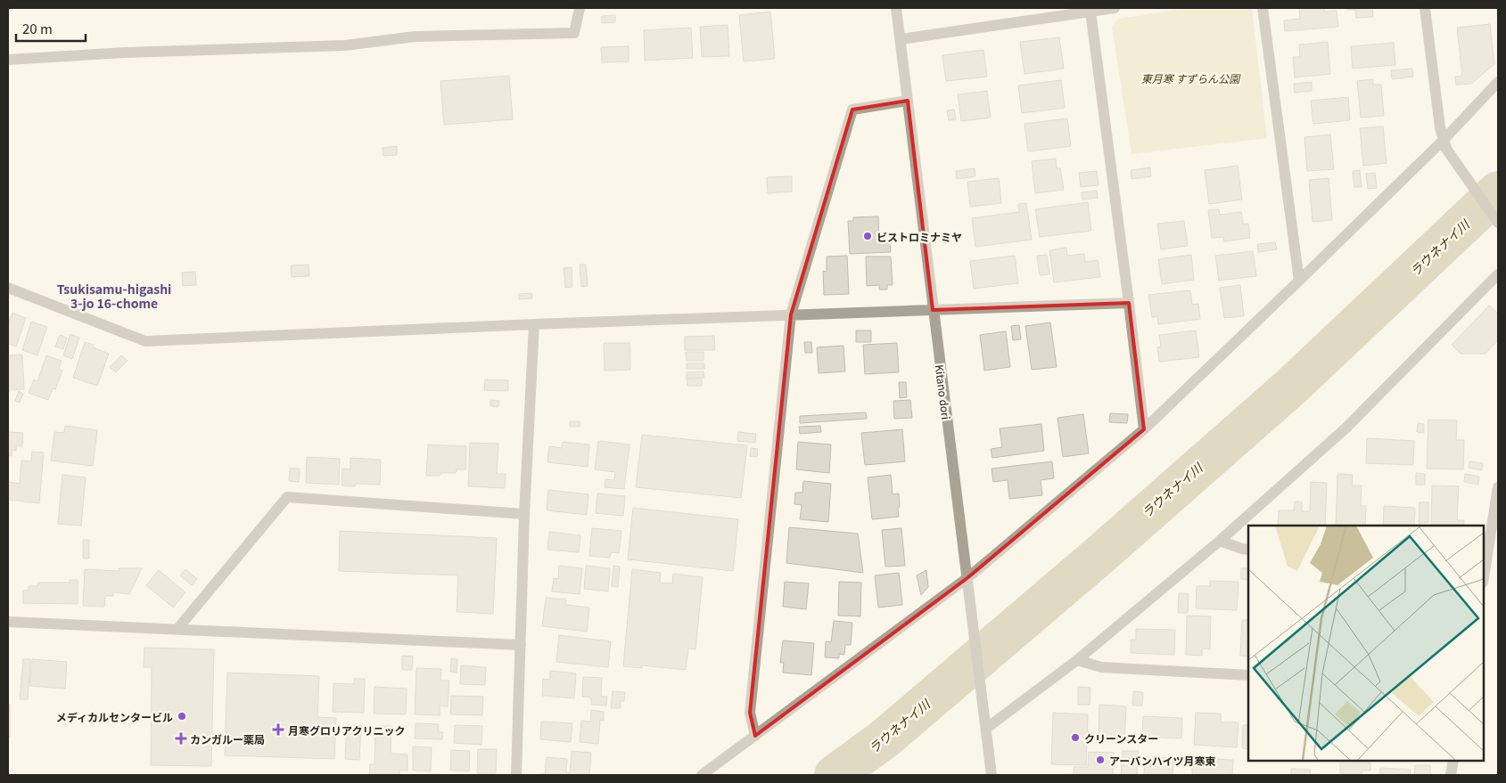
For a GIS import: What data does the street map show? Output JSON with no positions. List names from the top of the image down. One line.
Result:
{"streets":{"street":["Kitano dori"]},"districts":["Tsukisamu-higashi 3-jo 16-chome"],"water":["ラウネナイ川"],"parks":["東月寒 すずらん公園"],"places":{"other":["ビストロミナミヤ","メディカルセンタービル","クリーンスター","アーバンハイツ月寒東"],"health":["月寒グロリアクリニック","カンガルー薬局"]},"scale_bar":"20 m"}
